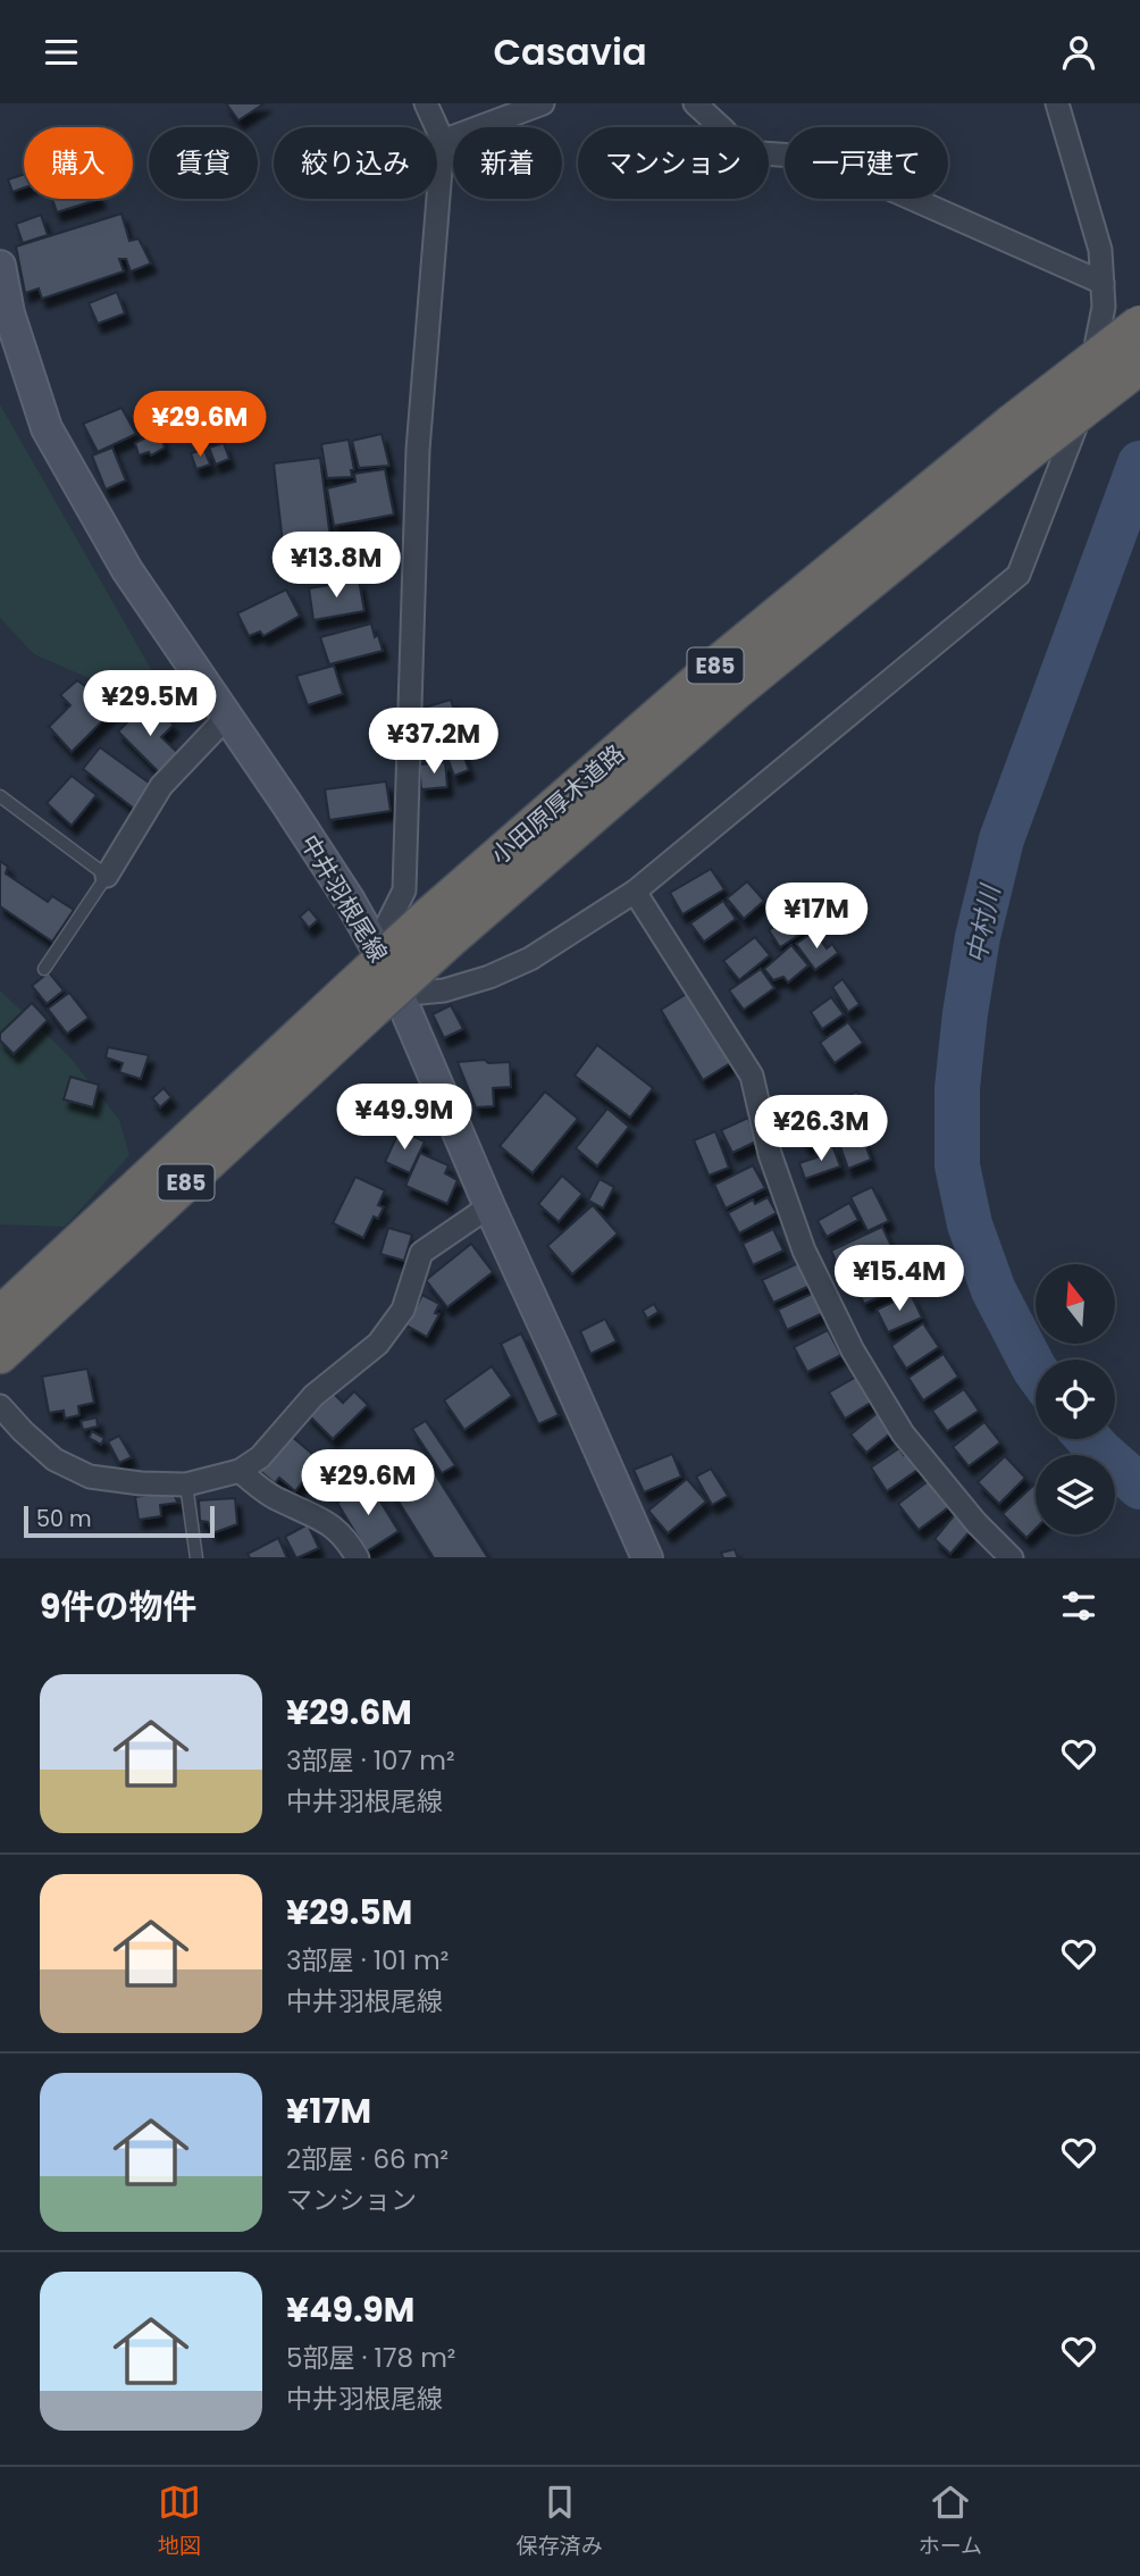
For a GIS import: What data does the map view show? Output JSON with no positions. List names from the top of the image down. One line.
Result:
{"streets":{"highway":["E85","小田原厚木道路"],"main road":["中井羽根尾線"]},"crossings":[["小田原厚木道路","中井羽根尾線"]],"water":["中村川"],"scale_bar":"50 m","north":"top","page":{"header":"Casavia","chip":["購入","賃貸","絞り込み","新着","マンション","一戸建て"],"price":["¥29.6M","¥13.8M","¥29.5M","¥37.2M","¥17M","¥49.9M","¥26.3M","¥15.4M","¥29.6M"],"scale":"50 m","heading":"9件の物件","list":[{"name":"¥29.6M","note":"3部屋 · 107 m² · 中井羽根尾線"},{"name":"¥29.5M","note":"3部屋 · 101 m² · 中井羽根尾線"},{"name":"¥17M","note":"2部屋 · 66 m² · マンション"},{"name":"¥49.9M","note":"5部屋 · 178 m² · 中井羽根尾線"}],"tabs":["地図","保存済み","ホーム"]}}
